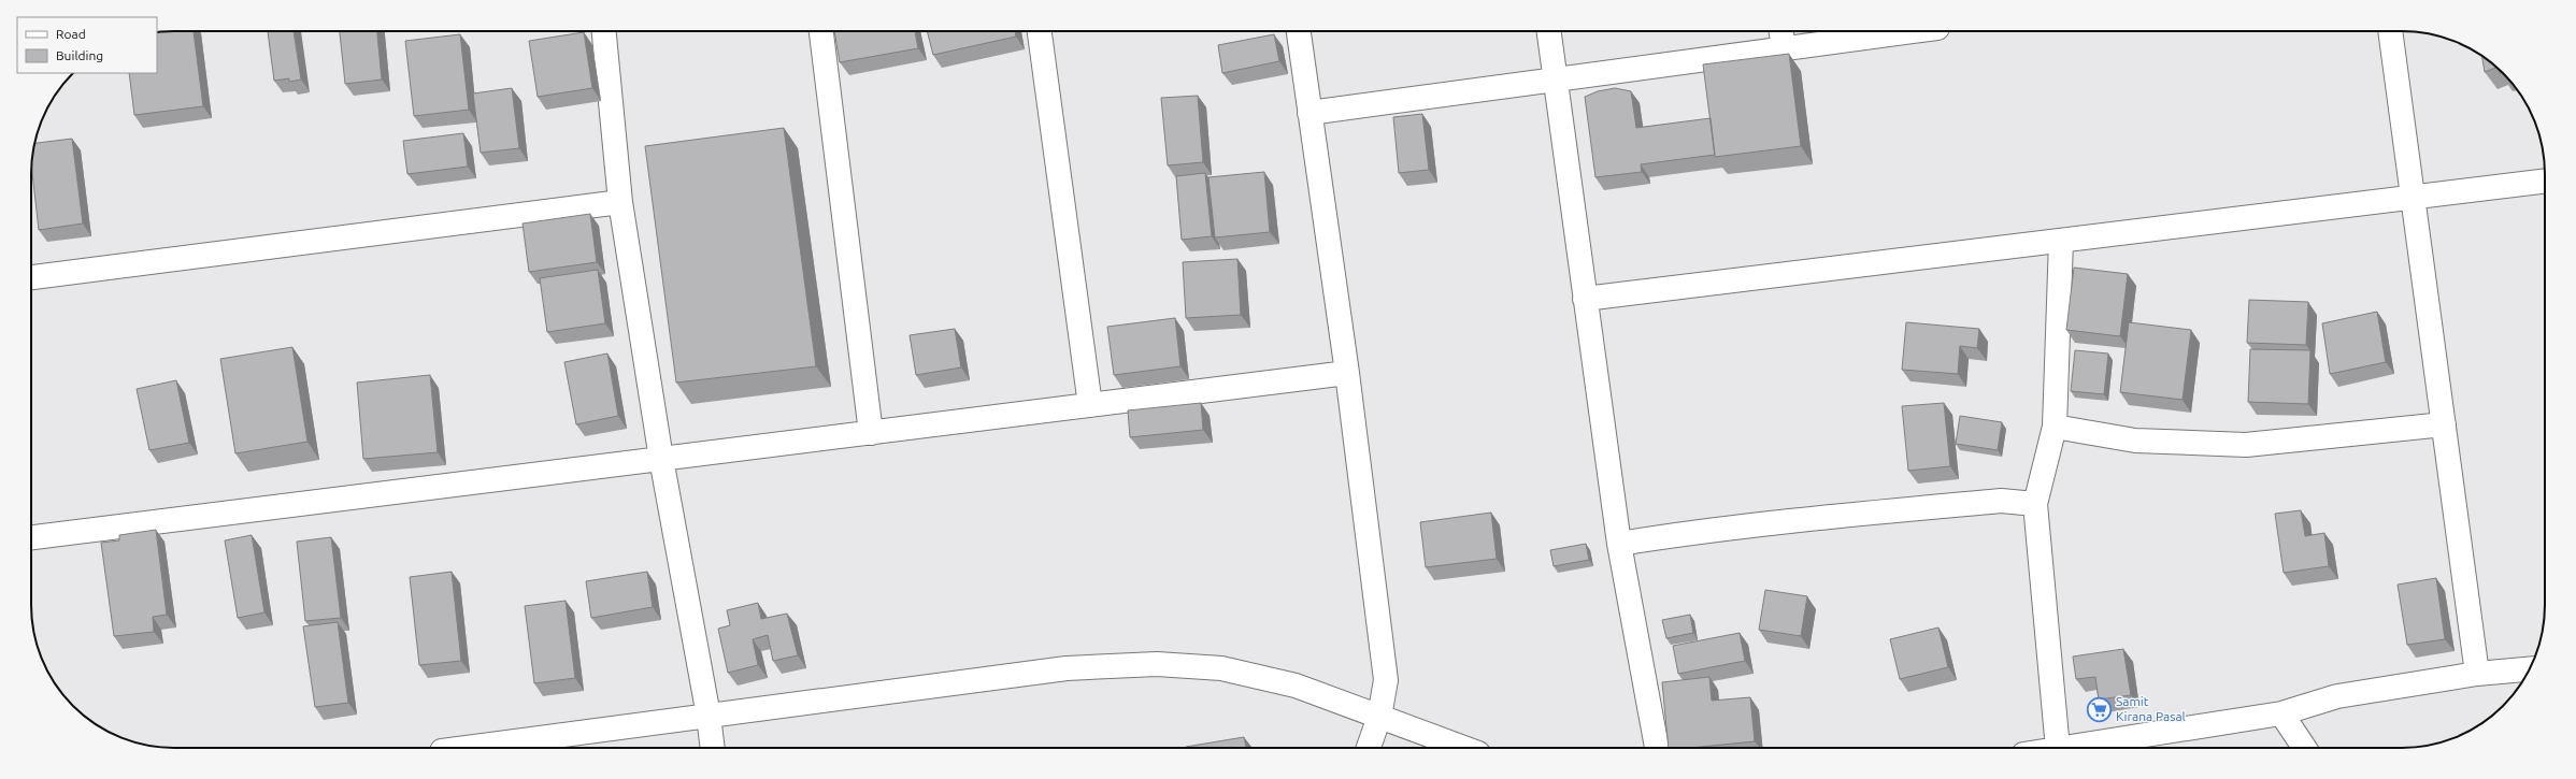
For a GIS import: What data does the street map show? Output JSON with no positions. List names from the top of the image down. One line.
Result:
{"places":{"supermarket":["Samit Kirana Pasal"]},"legend":["Road","Building"]}
